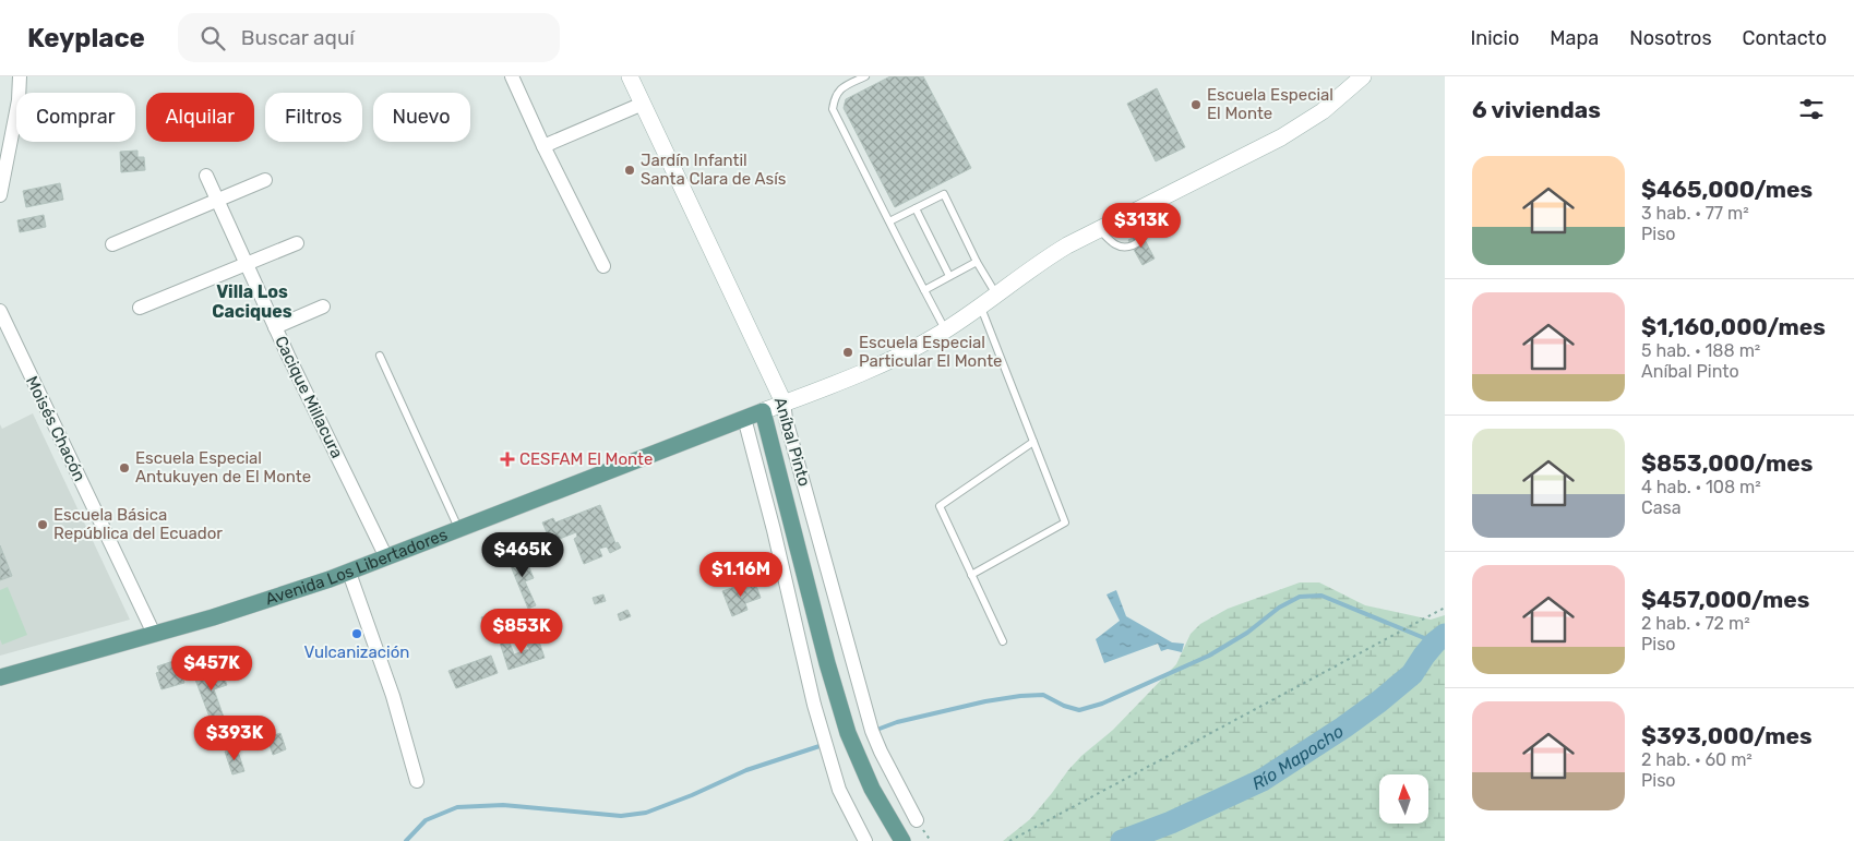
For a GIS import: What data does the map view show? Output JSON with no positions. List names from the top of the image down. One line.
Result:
{"streets":{"main road":["Aníbal Pinto","Avenida Los Libertadores"],"street":["Cacique Millacura","Moisés Chacón"]},"crossings":[["Cacique Millacura","Avenida Los Libertadores"],["Moisés Chacón","Avenida Los Libertadores"],["Aníbal Pinto","Avenida Los Libertadores"]],"districts":["Villa Los Caciques"],"water":["Río Mapocho"],"places":{"other":["Escuela Especial El Monte","Jardín Infantil Santa Clara de Asís","Escuela Especial Particular El Monte","Escuela Especial Antukuyen de El Monte","Escuela Básica República del Ecuador","Vulcanización"],"health":["CESFAM El Monte"]},"north":"top","page":{"header":"Keyplace","search":"Buscar aquí","nav":["Inicio","Mapa","Nosotros","Contacto"],"heading":"6 viviendas","chip":["Comprar","Alquilar","Filtros","Nuevo"],"list":[{"name":"$465,000/mes","note":"3 hab. · 77 m² · Piso"},{"name":"$1,160,000/mes","note":"5 hab. · 188 m² · Aníbal Pinto"},{"name":"$853,000/mes","note":"4 hab. · 108 m² · Casa"},{"name":"$457,000/mes","note":"2 hab. · 72 m² · Piso"},{"name":"$393,000/mes","note":"2 hab. · 60 m² · Piso"}],"price":["$313K","$465K","$1.16M","$853K","$457K","$393K"]}}
